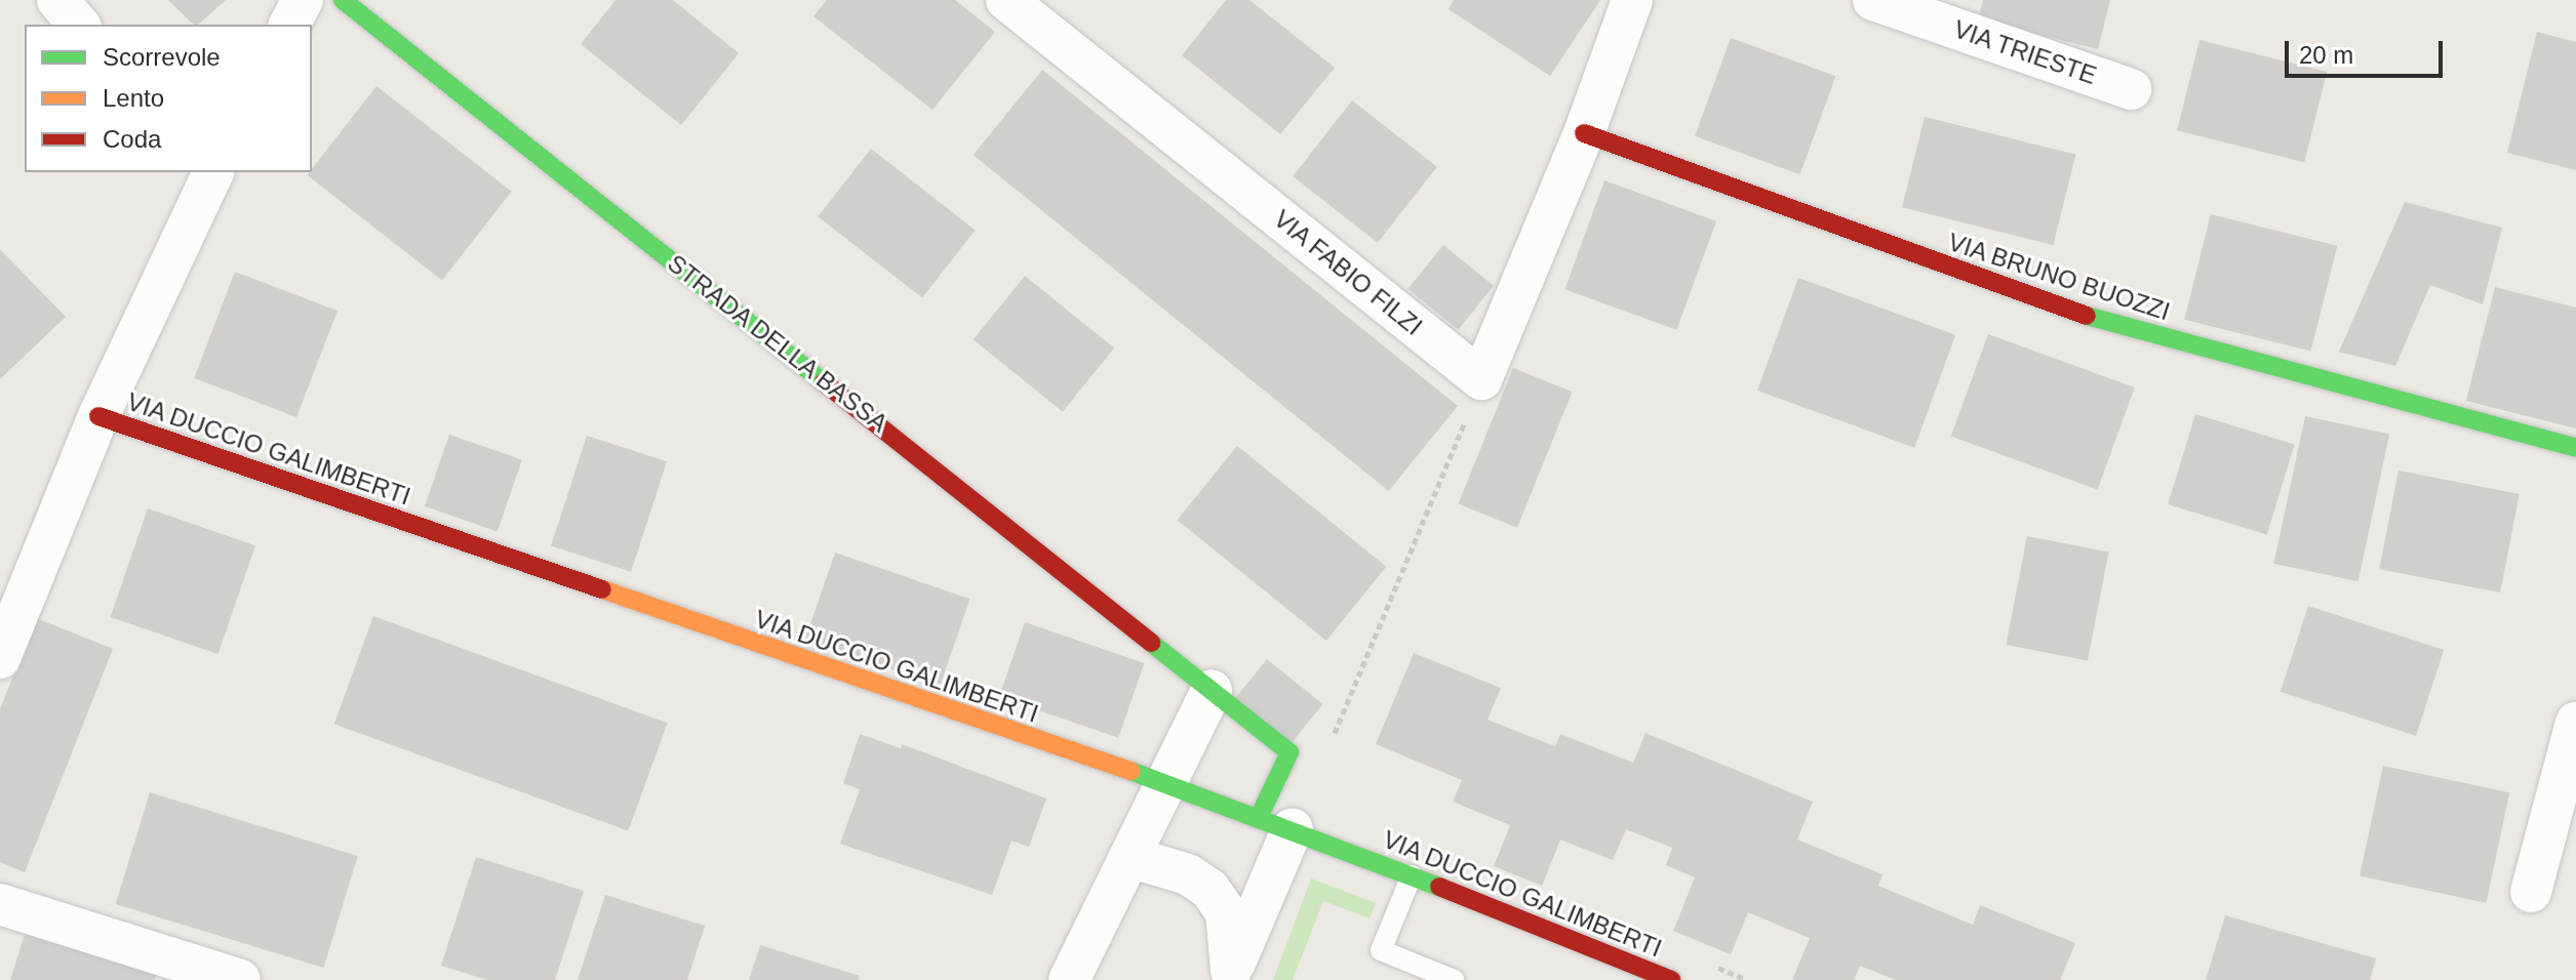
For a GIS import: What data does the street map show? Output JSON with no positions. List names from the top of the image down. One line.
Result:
{"streets":{"street":["VIA TRIESTE","VIA FABIO FILZI","VIA BRUNO BUOZZI","STRADA DELLA BASSA","VIA DUCCIO GALIMBERTI"]},"crossings":[["STRADA DELLA BASSA","VIA DUCCIO GALIMBERTI"]],"legend":["Scorrevole","Lento","Coda"],"scale_bar":"20 m"}
